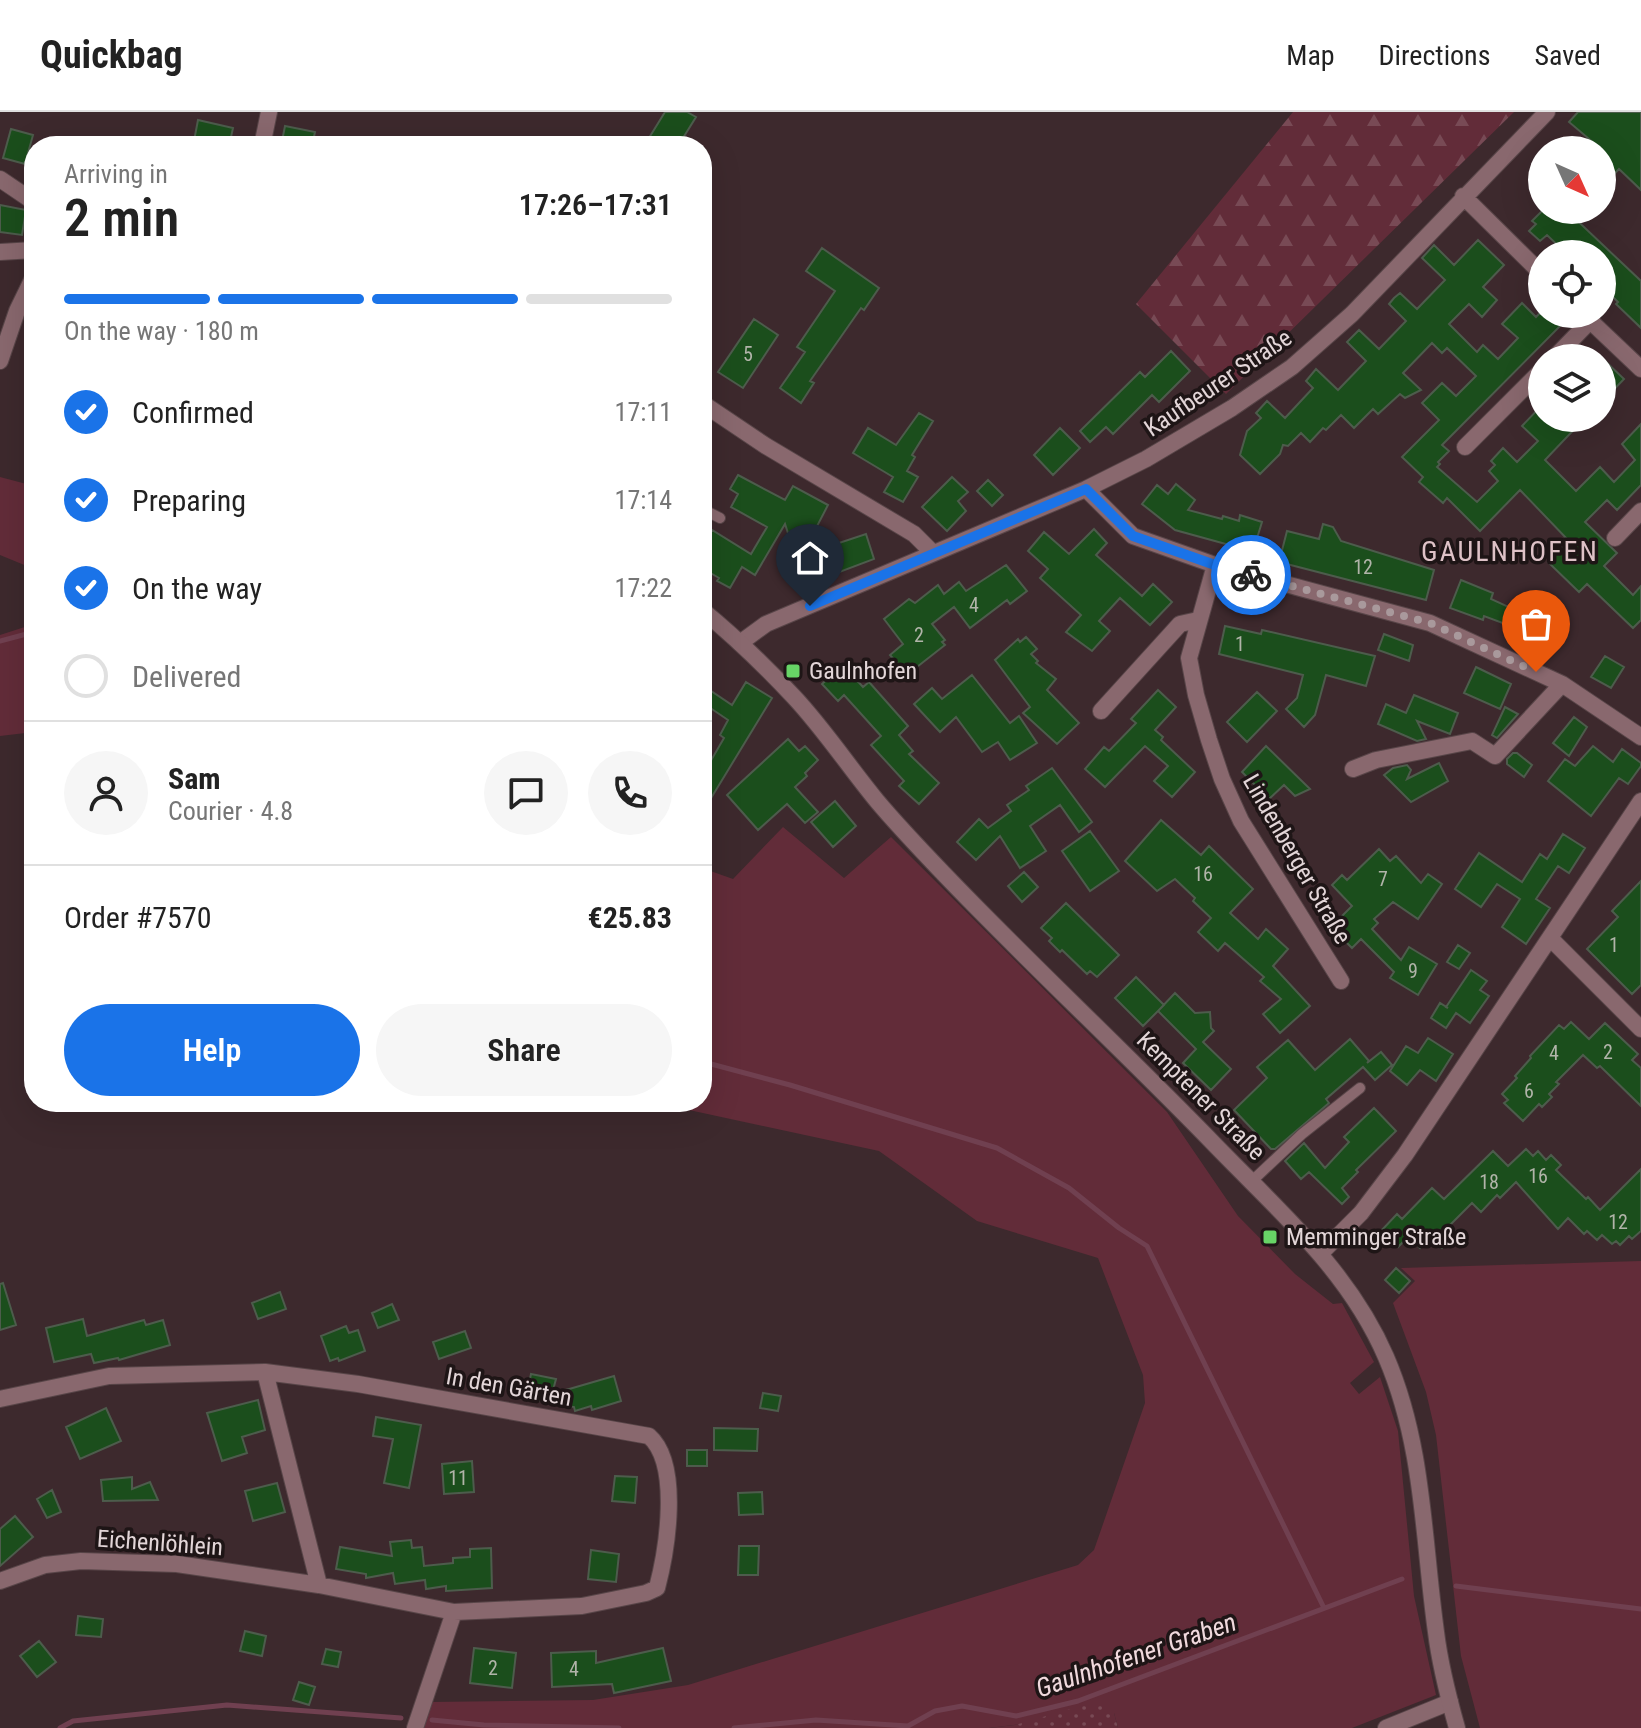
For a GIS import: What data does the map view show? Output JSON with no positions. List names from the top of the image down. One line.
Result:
{"streets":{"street":["Kaufbeurer Straße","Lindenberger Straße","Kemptener Straße","In den Gärten","Eichenlöhlein"]},"crossings":[["Kaufbeurer Straße","Kemptener Straße"],["In den Gärten","Eichenlöhlein"]],"districts":["GAULNHOFEN"],"water":["Gaulnhofener Graben"],"places":{"transit":["Gaulnhofen","Memminger Straße"]},"house_numbers":["5","12","4","2","1","16","7","1","9","2","4","6","16","18","12","11","2","4"],"north":"bottom right","page":{"header":"Quickbag","nav":["Map","Directions","Saved"],"heading":["2 min","Arriving in","17:26–17:31"],"panel":["Sam","Courier · 4.8","Order #7570","€25.83"],"bar":"On the way · 180 m","list":[["Confirmed","17:11"],["Preparing","17:14"],["On the way","17:22"],"Delivered"],"buttons":["Help","Share"]}}
